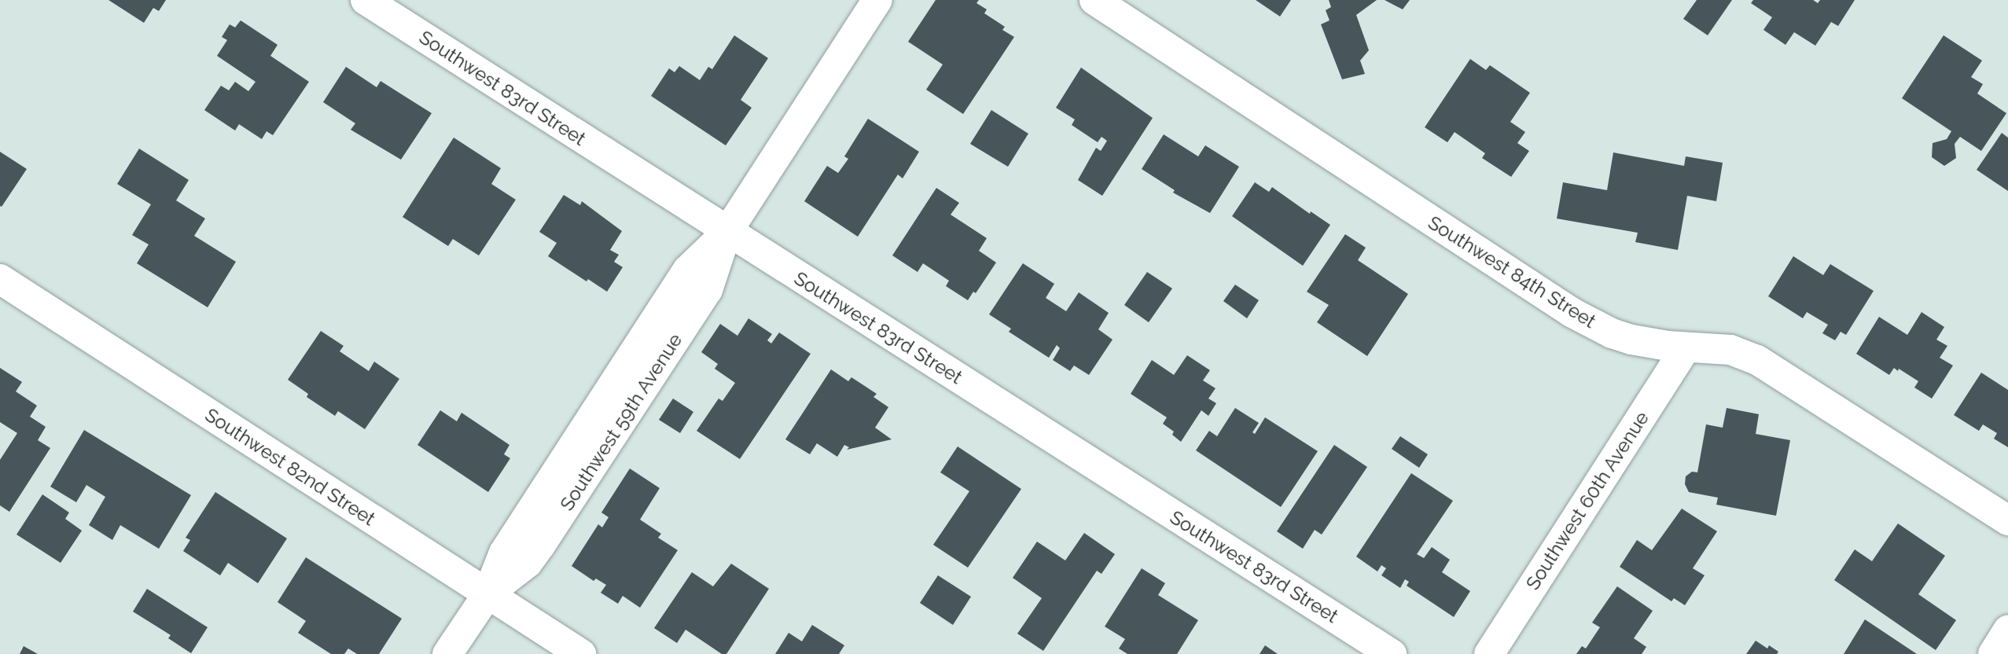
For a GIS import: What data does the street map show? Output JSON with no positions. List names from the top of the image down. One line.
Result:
{"streets":{"street":["Southwest 83rd Street","Southwest 84th Street","Southwest 59th Avenue","Southwest 82nd Street","Southwest 60th Avenue"]},"crossings":[["Southwest 83rd Street","Southwest 59th Avenue"],["Southwest 84th Street","Southwest 60th Avenue"],["Southwest 59th Avenue","Southwest 82nd Street"]]}
